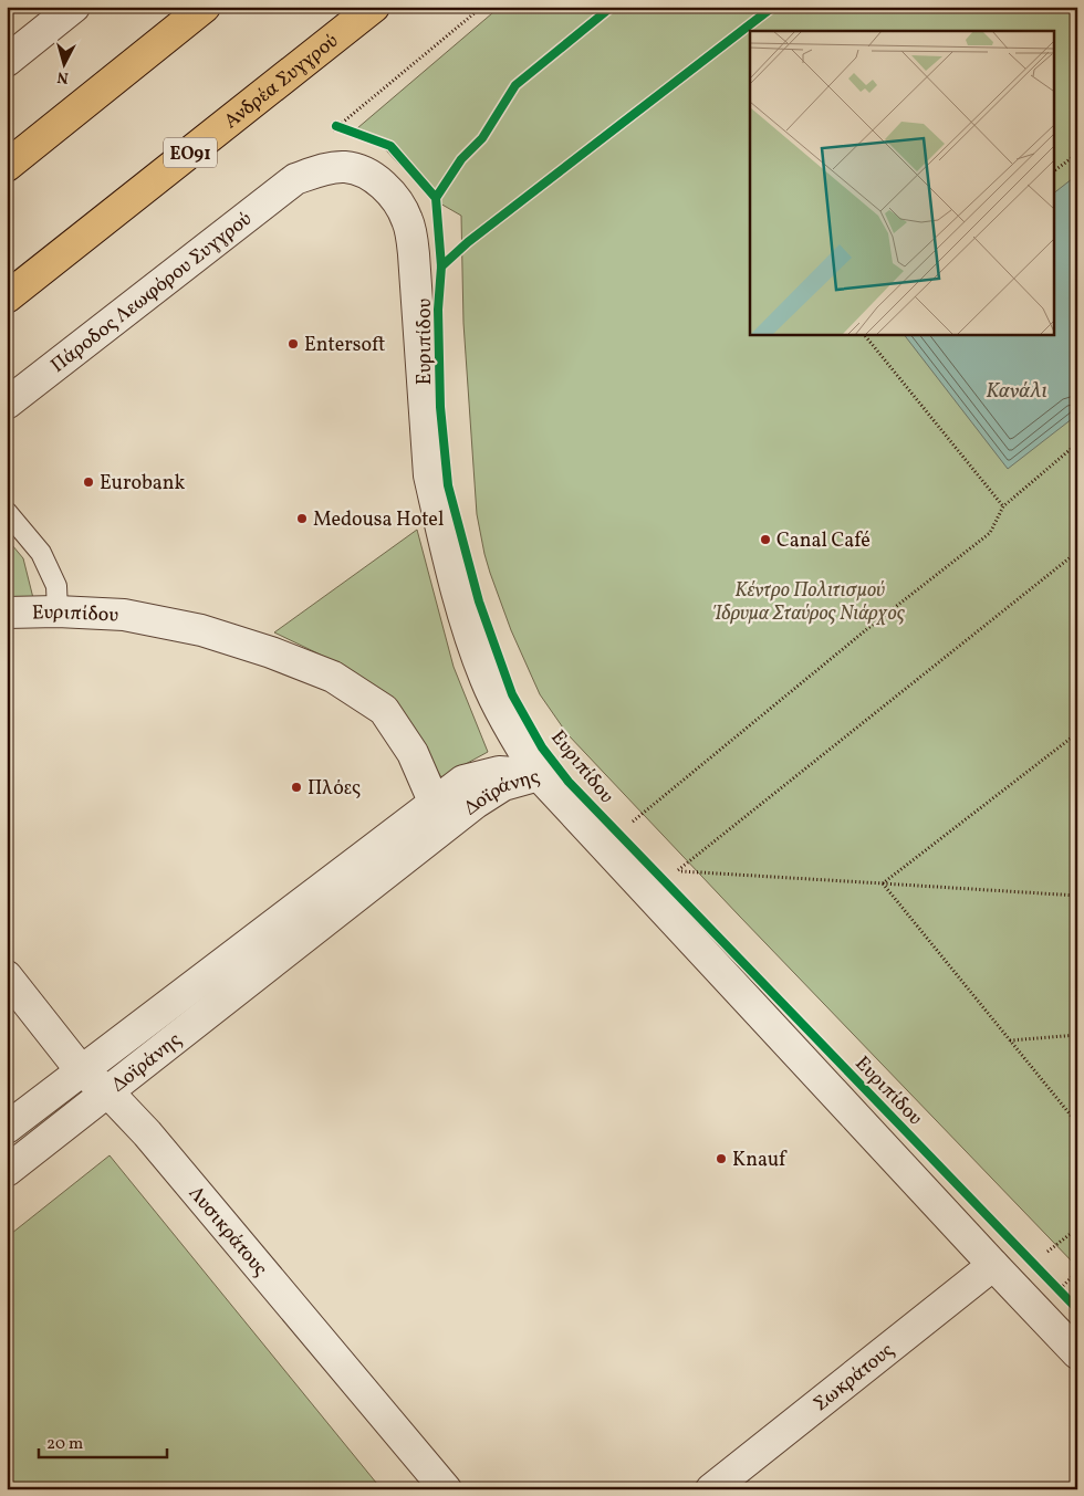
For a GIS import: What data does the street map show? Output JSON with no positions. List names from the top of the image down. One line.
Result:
{"streets":{"highway":["Ανδρέα Συγγρού","ΕΟ91"],"street":["Πάροδος Λεωφόρου Συγγρού","Ευριπίδου","Δοϊράνης","Λυσικράτους","Σωκράτους"]},"crossings":[["Πάροδος Λεωφόρου Συγγρού","Ευριπίδου"],["Ευριπίδου","Δοϊράνης"],["Ευριπίδου","Σωκράτους"],["Δοϊράνης","Λυσικράτους"]],"water":["Κανάλι"],"parks":["Κέντρο Πολιτισμού Ίδρυμα Σταύρος Νιάρχος"],"places":["Entersoft","Eurobank","Medousa Hotel","Canal Café","Πλόες","Knauf"],"scale_bar":"20 m","north":"bottom"}
